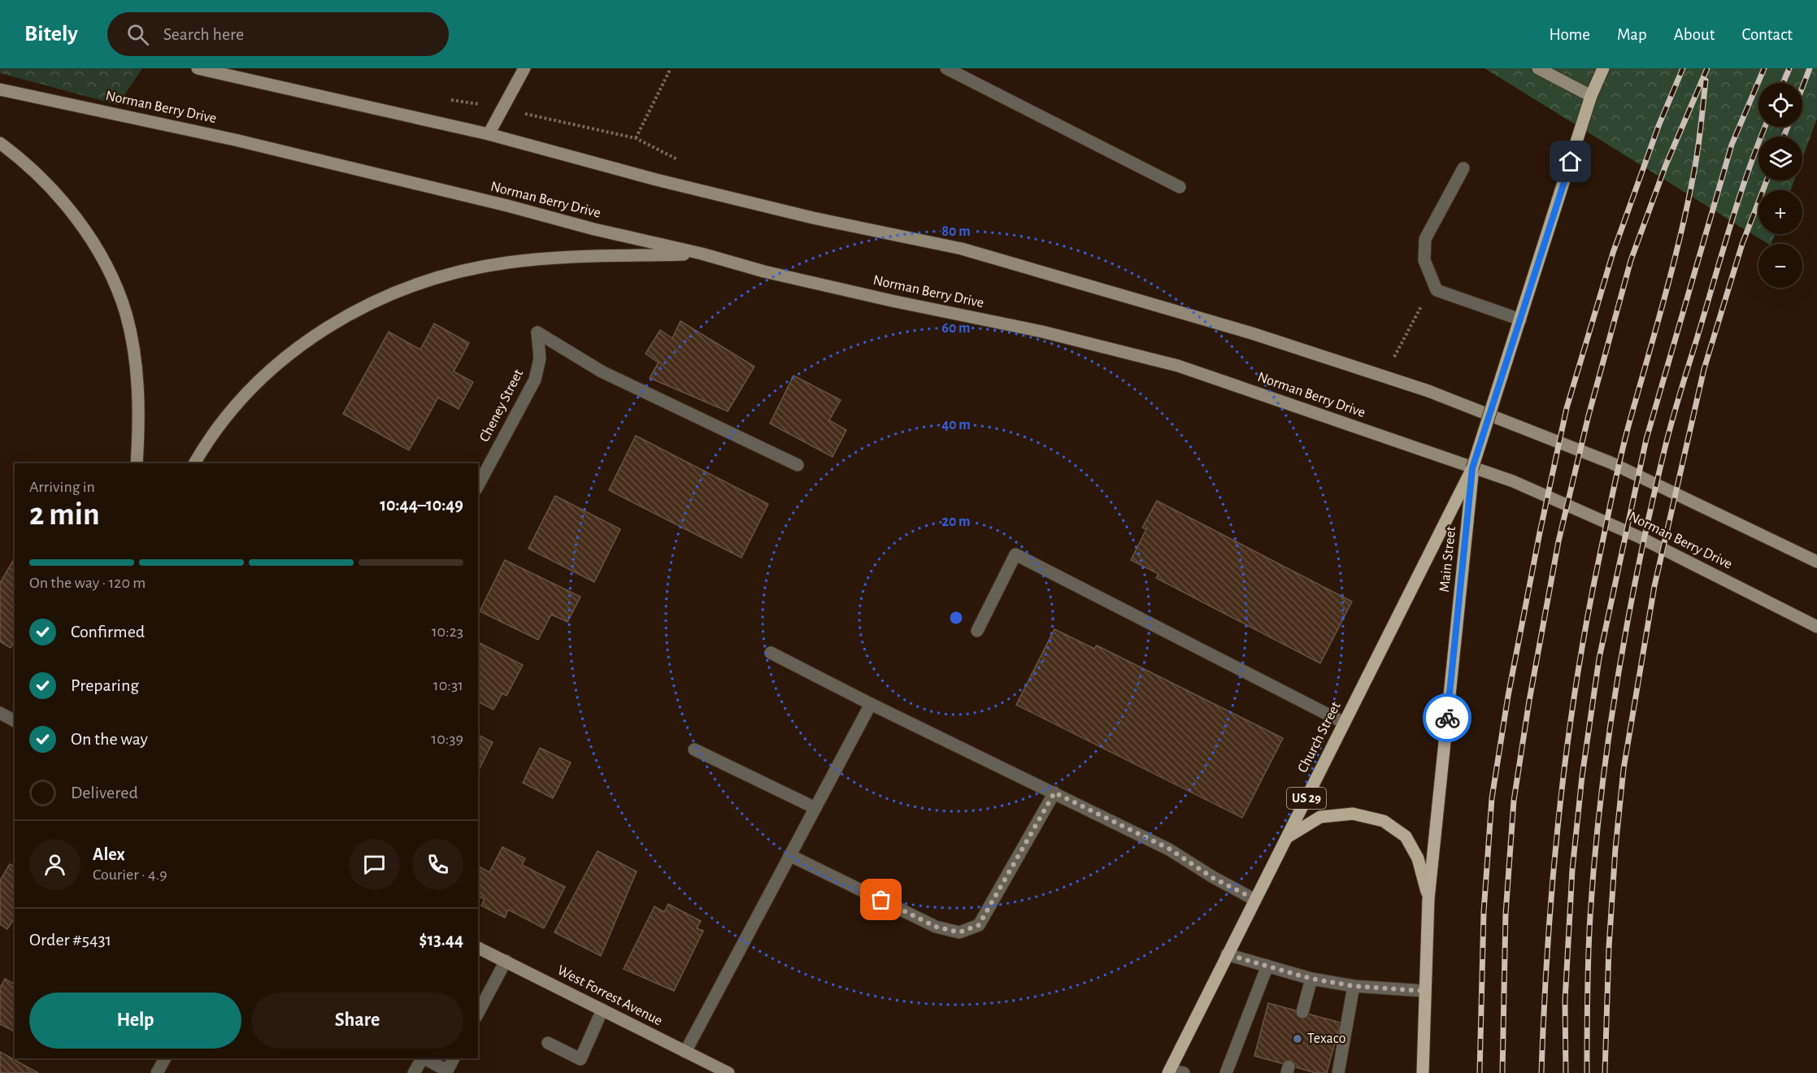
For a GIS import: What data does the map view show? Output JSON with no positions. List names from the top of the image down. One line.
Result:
{"streets":{"main road":["Norman Berry Drive","Main Street","Church Street","US 29","West Forrest Avenue"],"street":["Cheney Street"]},"crossings":[["Main Street","Church Street"]],"places":["Texaco"],"page":{"header":"Bitely","search":"Search here","nav":["Home","Map","About","Contact"],"map_buttons":["+","−"],"heading":["2 min","Arriving in","10:44–10:49"],"panel":["Alex","Courier · 4.9","Order #5431","$13.44"],"bar":"On the way · 120 m","list":[["Confirmed","10:23"],["Preparing","10:31"],["On the way","10:39"],"Delivered"],"buttons":["Help","Share"]},"rings":["80 m","60 m","40 m","20 m"]}
